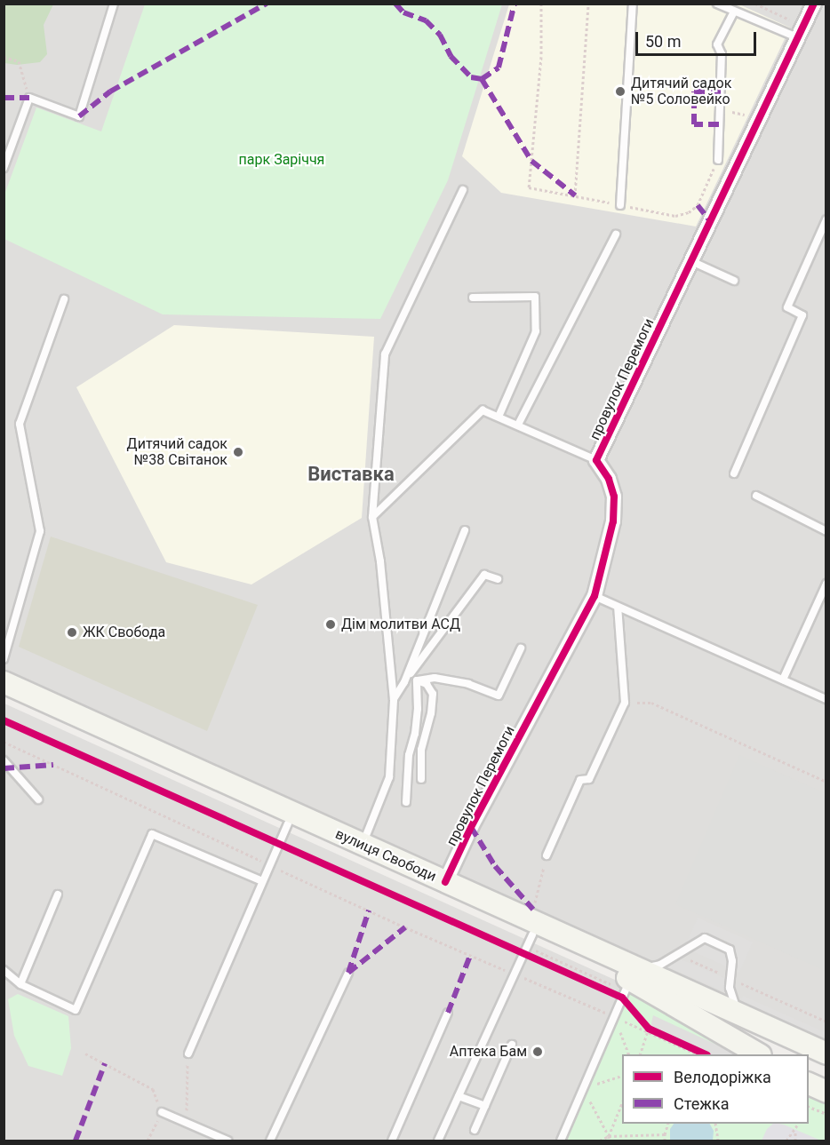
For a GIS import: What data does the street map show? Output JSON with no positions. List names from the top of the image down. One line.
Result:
{"streets":{"main road":["вулиця Свободи"],"street":["провулок Перемоги"]},"crossings":[["провулок Перемоги","вулиця Свободи"]],"districts":["Виставка"],"parks":["парк Заріччя"],"places":["Дитячий садок №5 Соловейко","Дитячий садок №38 Світанок","Дім молитви АСД","ЖК Свобода","Аптека Бам"],"legend":["Велодоріжка","Стежка"],"scale_bar":"50 m"}
